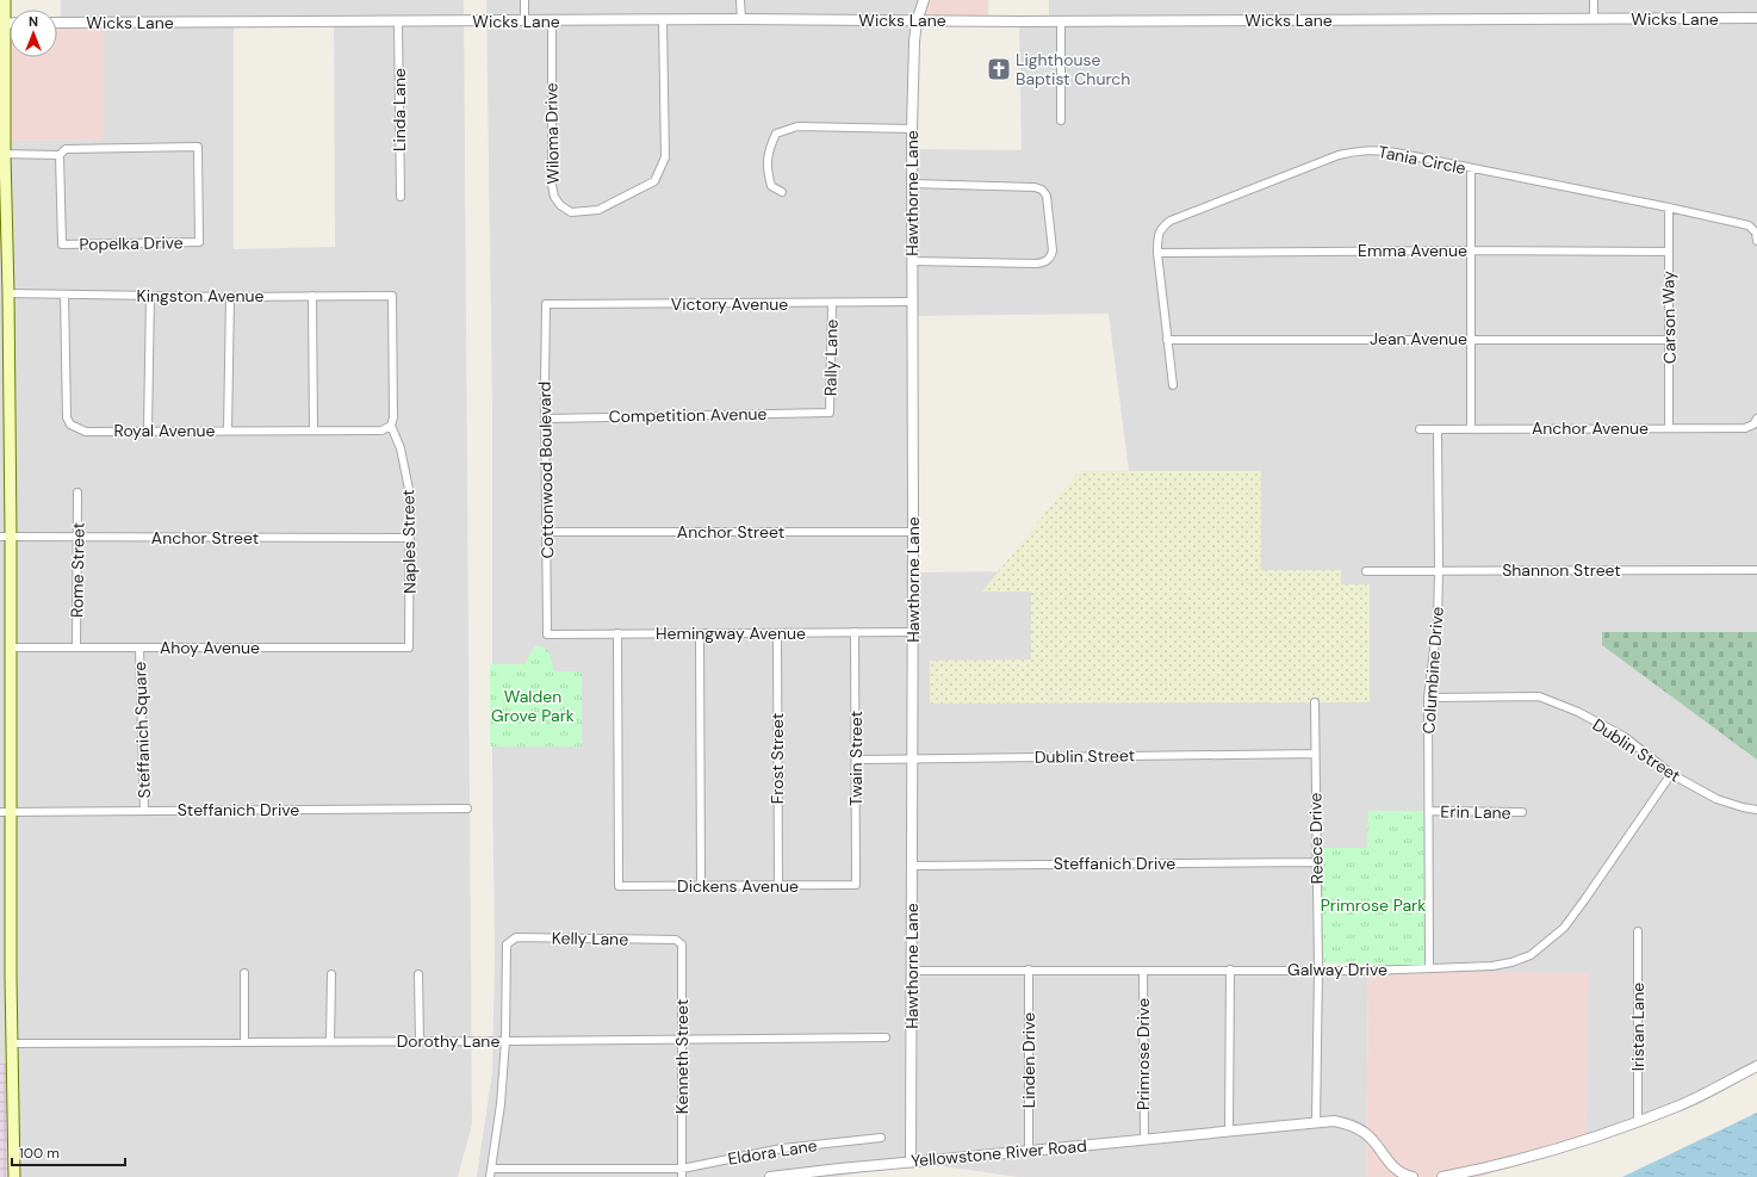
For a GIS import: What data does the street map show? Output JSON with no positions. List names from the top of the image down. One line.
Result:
{"streets":{"street":["Wicks Lane","Linda Lane","Wiloma Drive","Tania Circle","Hawthorne Lane","Popelka Drive","Emma Avenue","Kingston Avenue","Victory Avenue","Carson Way","Jean Avenue","Rally Lane","Competition Avenue","Anchor Avenue","Royal Avenue","Cottonwood Boulevard","Anchor Street","Naples Street","Rome Street","Shannon Street","Hemingway Avenue","Ahoy Avenue","Columbine Drive","Steffanich Square","Dublin Street","Frost Street","Twain Street","Steffanich Drive","Erin Lane","Reece Drive","Dickens Avenue","Kelly Lane","Galway Drive","Iristan Lane","Dorothy Lane","Primrose Drive","Kenneth Street","Linden Drive","Eldora Lane","Yellowstone River Road"]},"crossings":[["Wicks Lane","Linda Lane"],["Wicks Lane","Wiloma Drive"],["Wicks Lane","Hawthorne Lane"],["Tania Circle","Emma Avenue"],["Tania Circle","Carson Way"],["Tania Circle","Jean Avenue"],["Hawthorne Lane","Victory Avenue"],["Hawthorne Lane","Anchor Street"],["Hawthorne Lane","Hemingway Avenue"],["Hawthorne Lane","Dublin Street"],["Hawthorne Lane","Steffanich Drive"],["Hawthorne Lane","Galway Drive"],["Hawthorne Lane","Yellowstone River Road"],["Emma Avenue","Carson Way"],["Kingston Avenue","Royal Avenue"],["Kingston Avenue","Naples Street"],["Victory Avenue","Rally Lane"],["Victory Avenue","Cottonwood Boulevard"],["Carson Way","Jean Avenue"],["Carson Way","Anchor Avenue"],["Rally Lane","Competition Avenue"],["Competition Avenue","Cottonwood Boulevard"],["Anchor Avenue","Columbine Drive"],["Royal Avenue","Naples Street"],["Cottonwood Boulevard","Anchor Street"],["Cottonwood Boulevard","Hemingway Avenue"],["Anchor Street","Naples Street"],["Anchor Street","Rome Street"],["Naples Street","Ahoy Avenue"],["Rome Street","Ahoy Avenue"],["Shannon Street","Columbine Drive"],["Hemingway Avenue","Frost Street"],["Hemingway Avenue","Twain Street"],["Hemingway Avenue","Dickens Avenue"],["Ahoy Avenue","Steffanich Square"],["Columbine Drive","Dublin Street"],["Columbine Drive","Erin Lane"],["Columbine Drive","Galway Drive"],["Steffanich Square","Steffanich Drive"],["Dublin Street","Twain Street"],["Dublin Street","Reece Drive"],["Dublin Street","Galway Drive"],["Frost Street","Dickens Avenue"],["Twain Street","Dickens Avenue"],["Steffanich Drive","Reece Drive"],["Reece Drive","Galway Drive"],["Reece Drive","Yellowstone River Road"],["Kelly Lane","Dorothy Lane"],["Kelly Lane","Kenneth Street"],["Galway Drive","Primrose Drive"],["Galway Drive","Linden Drive"],["Dorothy Lane","Kenneth Street"],["Primrose Drive","Yellowstone River Road"],["Kenneth Street","Eldora Lane"],["Linden Drive","Yellowstone River Road"]],"parks":["Walden Grove Park","Primrose Park"],"places":{"church":["Lighthouse Baptist Church"]},"scale_bar":"100 m","north":"top"}
